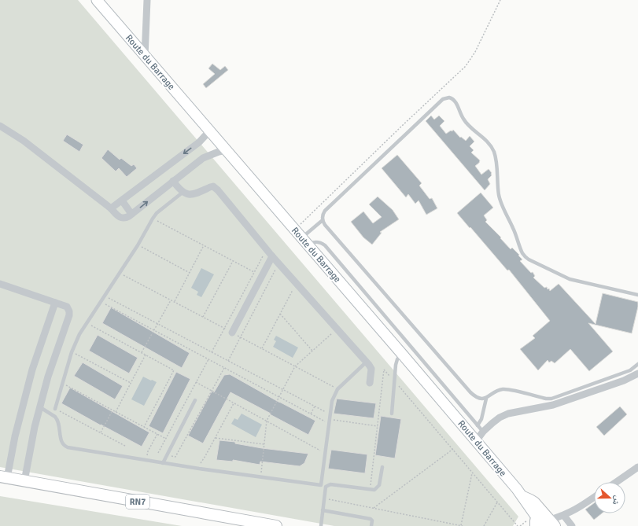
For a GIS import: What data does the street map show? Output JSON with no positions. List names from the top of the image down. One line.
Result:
{"streets":{"main road":["Route du Barrage","RN7"]},"north":"right"}
